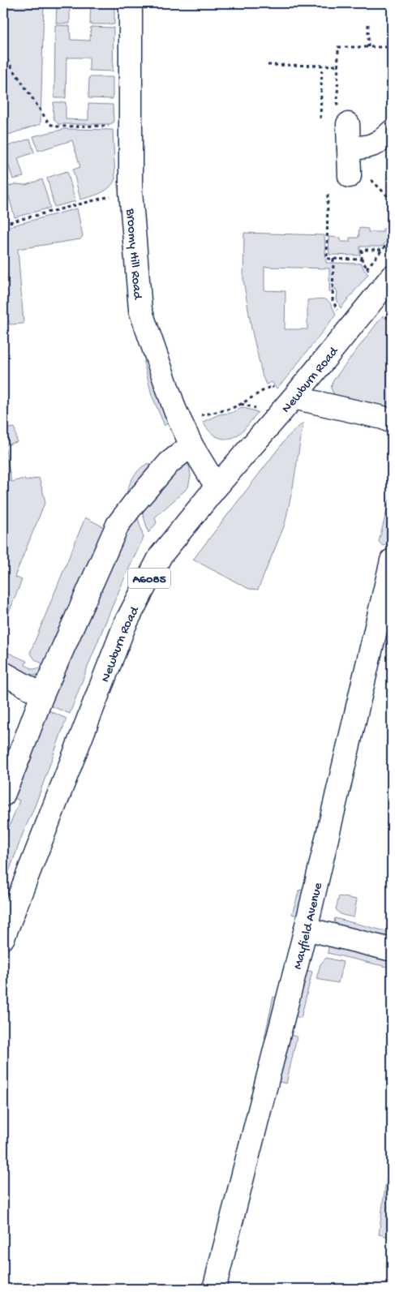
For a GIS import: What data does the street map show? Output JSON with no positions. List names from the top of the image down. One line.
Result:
{"streets":{"street":["Broomy Hill Road","Newburn Road","A6085","Mayfield Avenue"]},"crossings":[["Broomy Hill Road","Newburn Road"]]}
